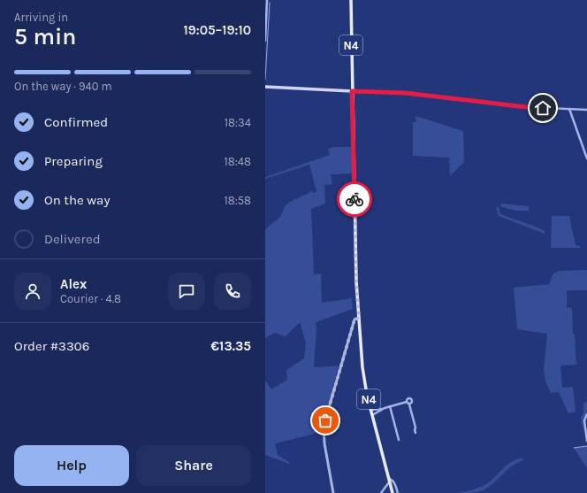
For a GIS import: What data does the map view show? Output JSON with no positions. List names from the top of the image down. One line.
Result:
{"streets":{"main road":["N4"]},"page":{"heading":["5 min","Arriving in","19:05–19:10"],"panel":["Alex","Courier · 4.8","Order #3306","€13.35"],"bar":"On the way · 940 m","list":[["Confirmed","18:34"],["Preparing","18:48"],["On the way","18:58"],"Delivered"],"buttons":["Help","Share"]}}
